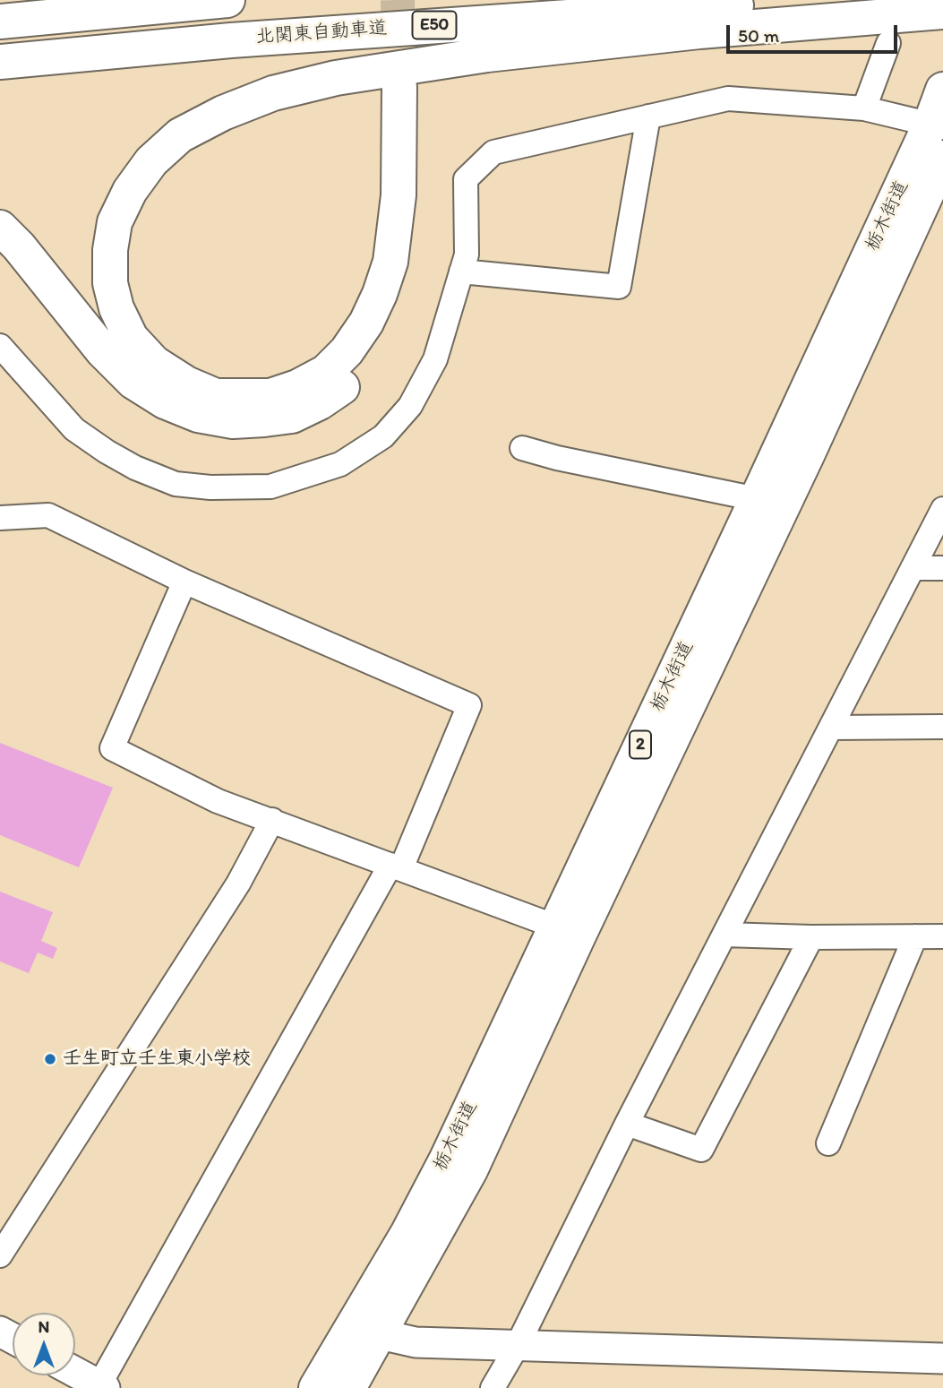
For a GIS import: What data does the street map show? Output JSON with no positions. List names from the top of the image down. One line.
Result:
{"streets":{"main road":["E50","北関東自動車道","栃木街道","2"]},"places":["壬生町立壬生東小学校"],"scale_bar":"50 m","north":"top"}
